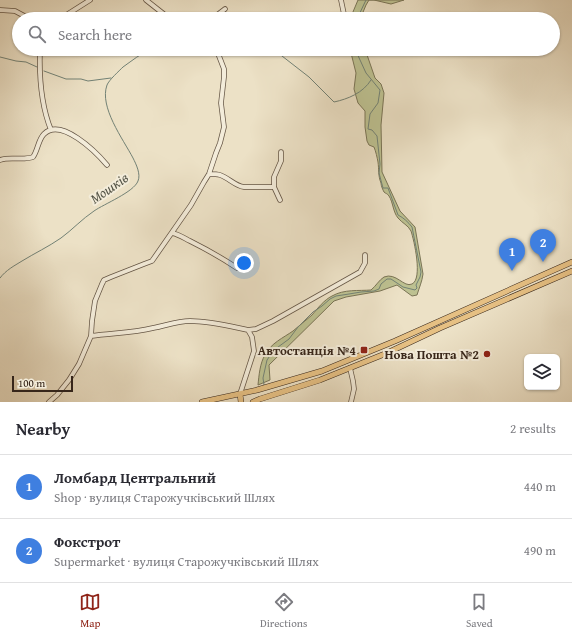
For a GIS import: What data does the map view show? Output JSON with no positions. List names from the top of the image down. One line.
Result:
{"water":["Мошків"],"places":{"transit":["Автостанція №4"],"other":["Нова Пошта №2"]},"scale_bar":"100 m","page":{"search":"Search here","pins":["2","1"],"scale":"100 m","heading":["Nearby","2 results"],"list":[{"mark":"1","name":"Ломбард Центральний","note":"Shop · вулиця Старожучківський Шлях","value":"440 m"},{"mark":"2","name":"Фокстрот","note":"Supermarket · вулиця Старожучківський Шлях","value":"490 m"}],"nav":["Map","Directions","Saved"]}}
